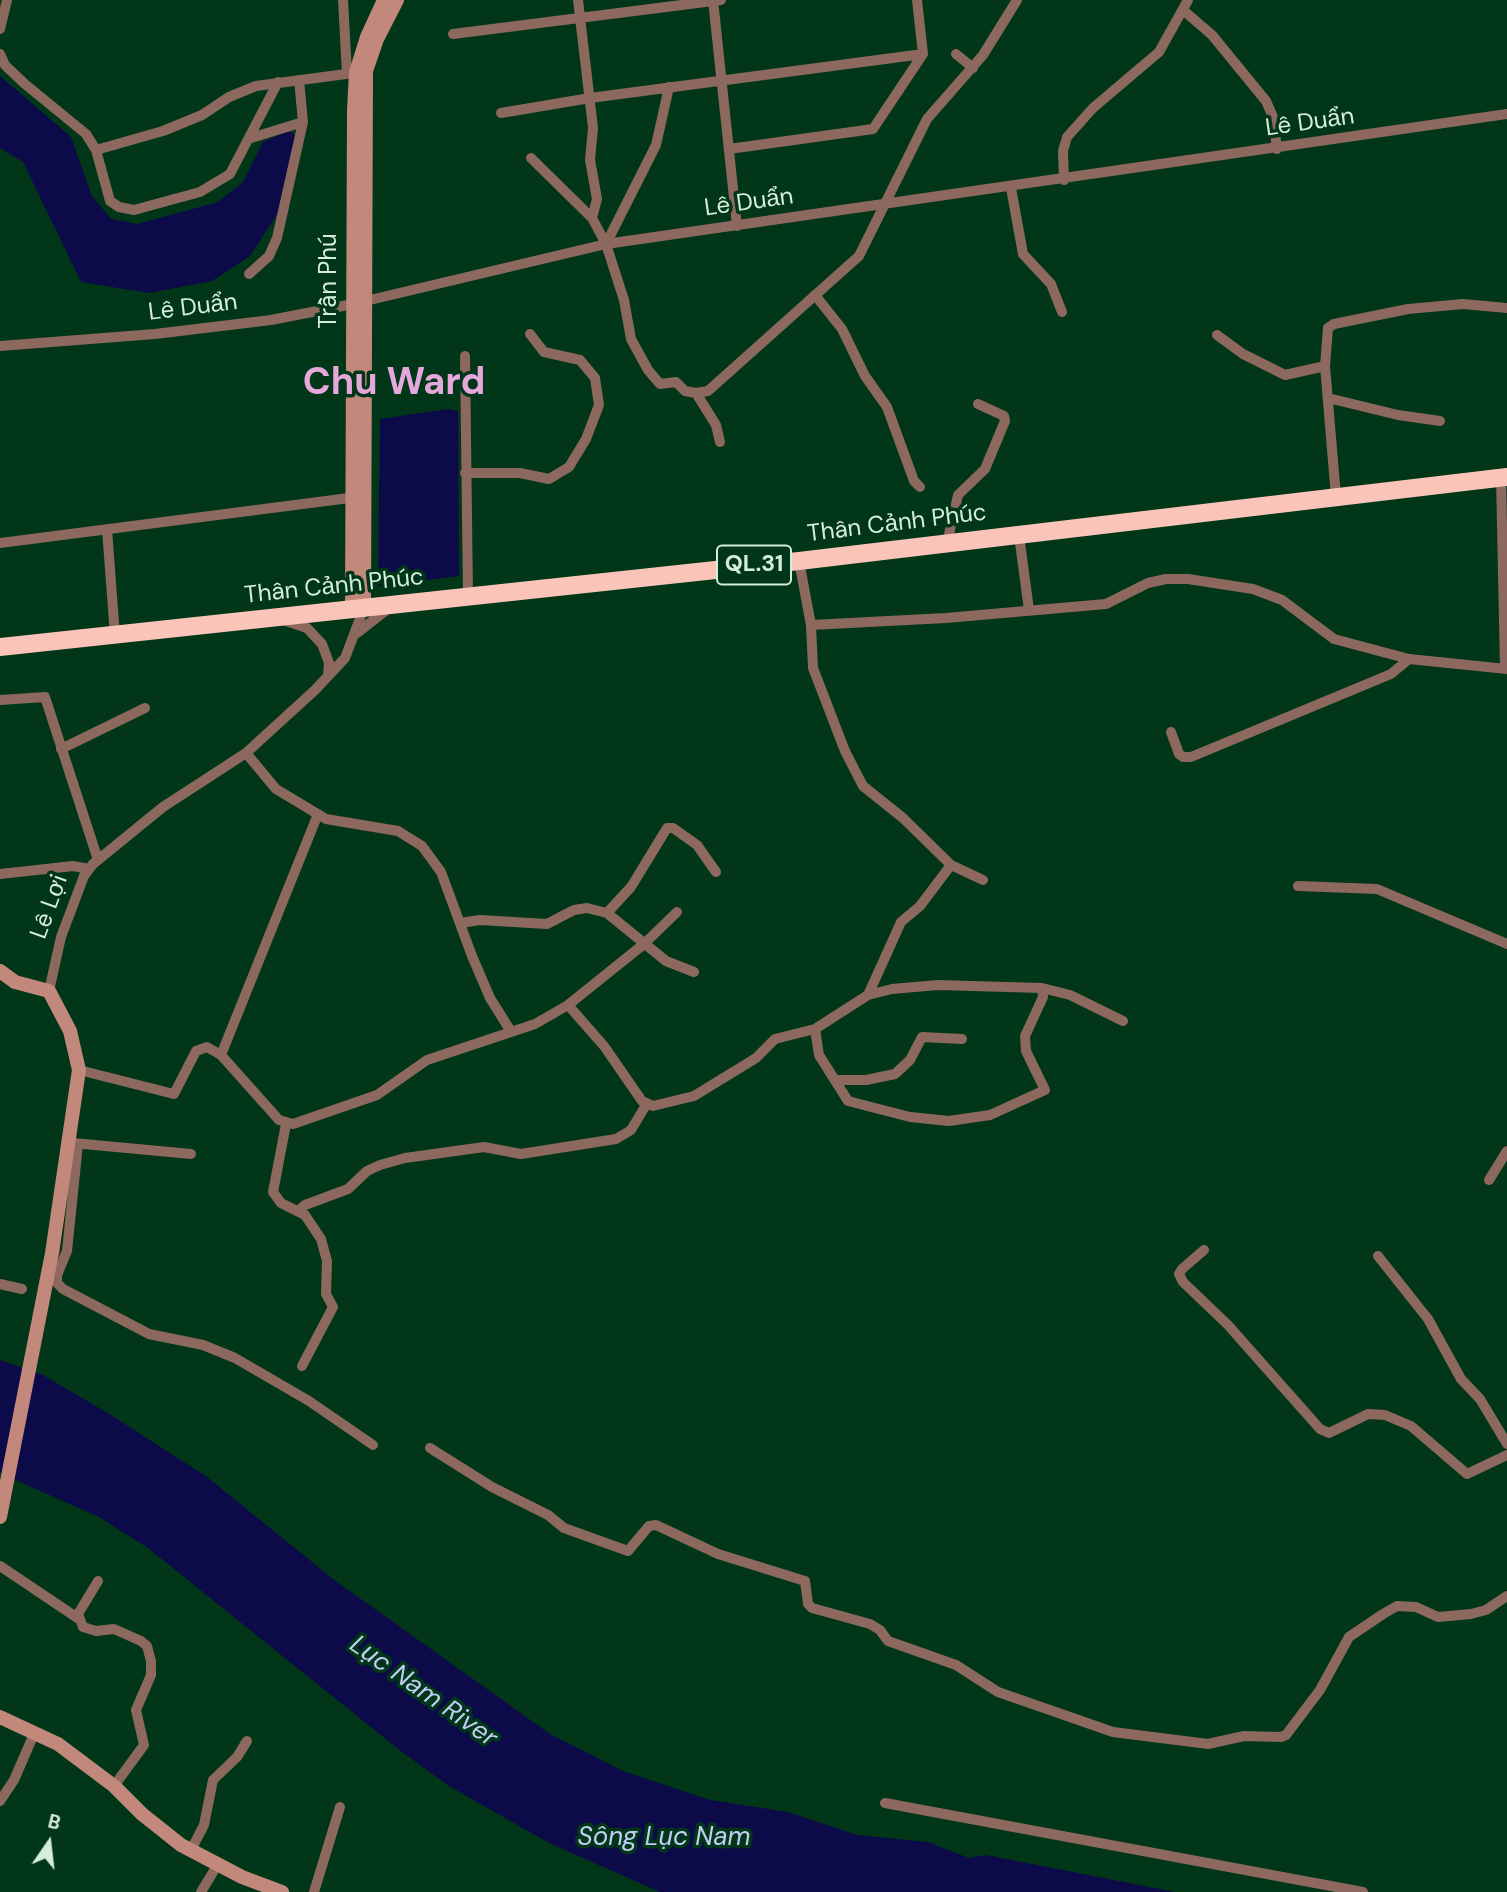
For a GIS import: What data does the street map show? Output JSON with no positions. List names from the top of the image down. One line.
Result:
{"streets":{"highway":["Thân Cảnh Phúc","QL.31"],"street":["Lê Duẩn","Trần Phú","Lê Lợi"]},"crossings":[["Lê Duẩn","Trần Phú"],["Trần Phú","Thân Cảnh Phúc"],["Thân Cảnh Phúc","Lê Lợi"]],"districts":["Chu Ward"],"water":["Lục Nam River","Sông Lục Nam"],"north":"top"}
